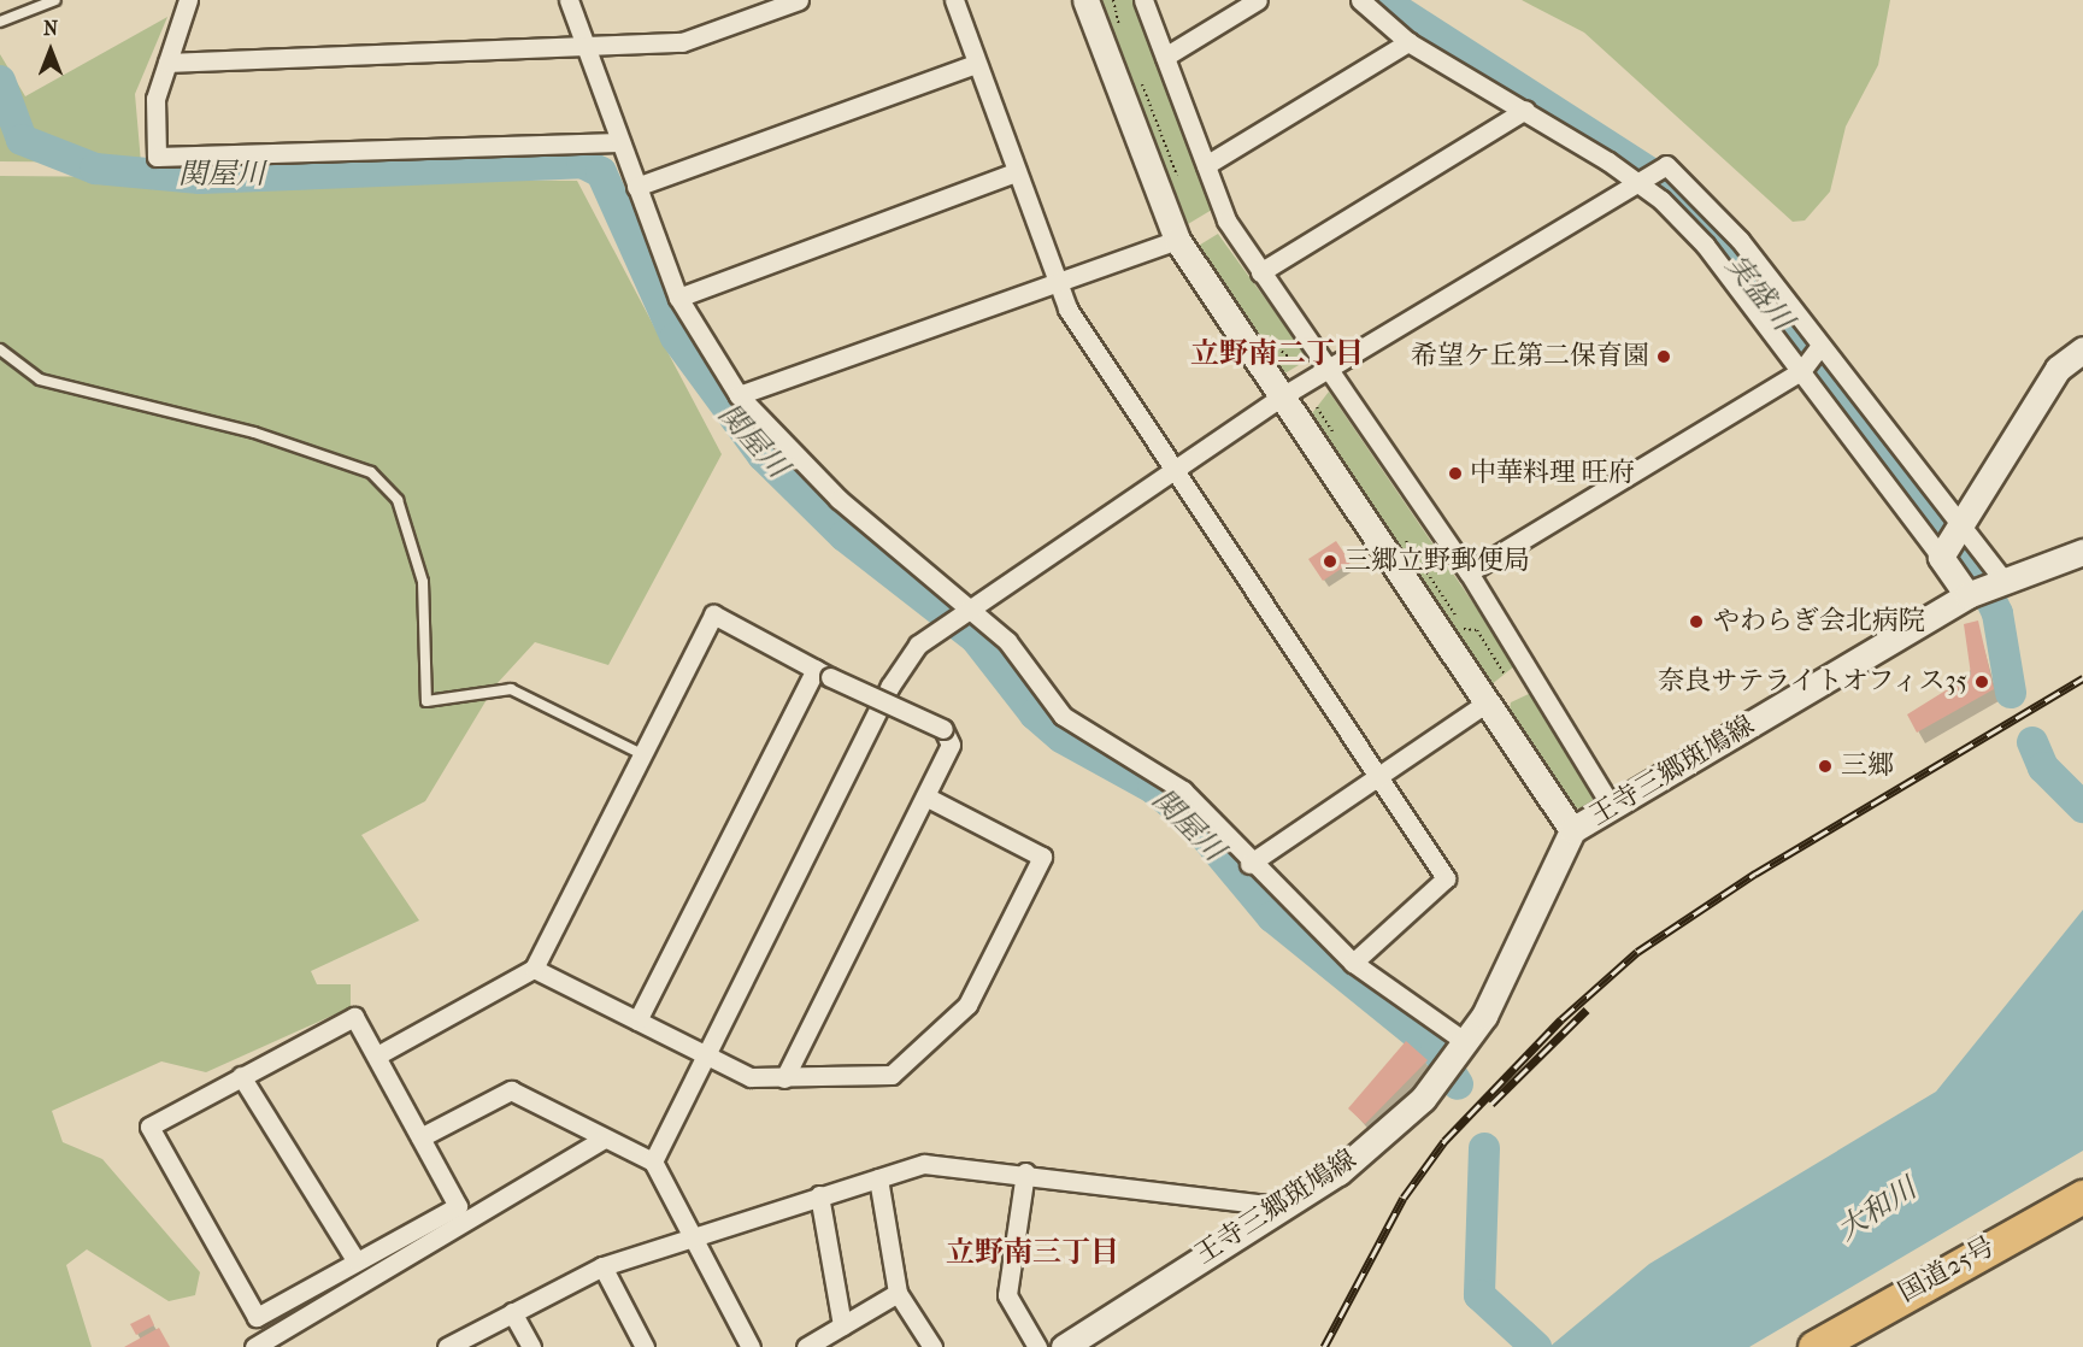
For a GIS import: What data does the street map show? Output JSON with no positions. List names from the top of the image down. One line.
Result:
{"streets":{"highway":["国道25号"],"main road":["王寺三郷斑鳩線"]},"districts":["立野南二丁目","立野南三丁目"],"water":["関屋川","実盛川","大和川"],"places":["希望ケ丘第二保育園","中華料理 旺府","三郷立野郵便局","やわらぎ会北病院","奈良サテライトオフィス35","三郷"],"north":"top"}
